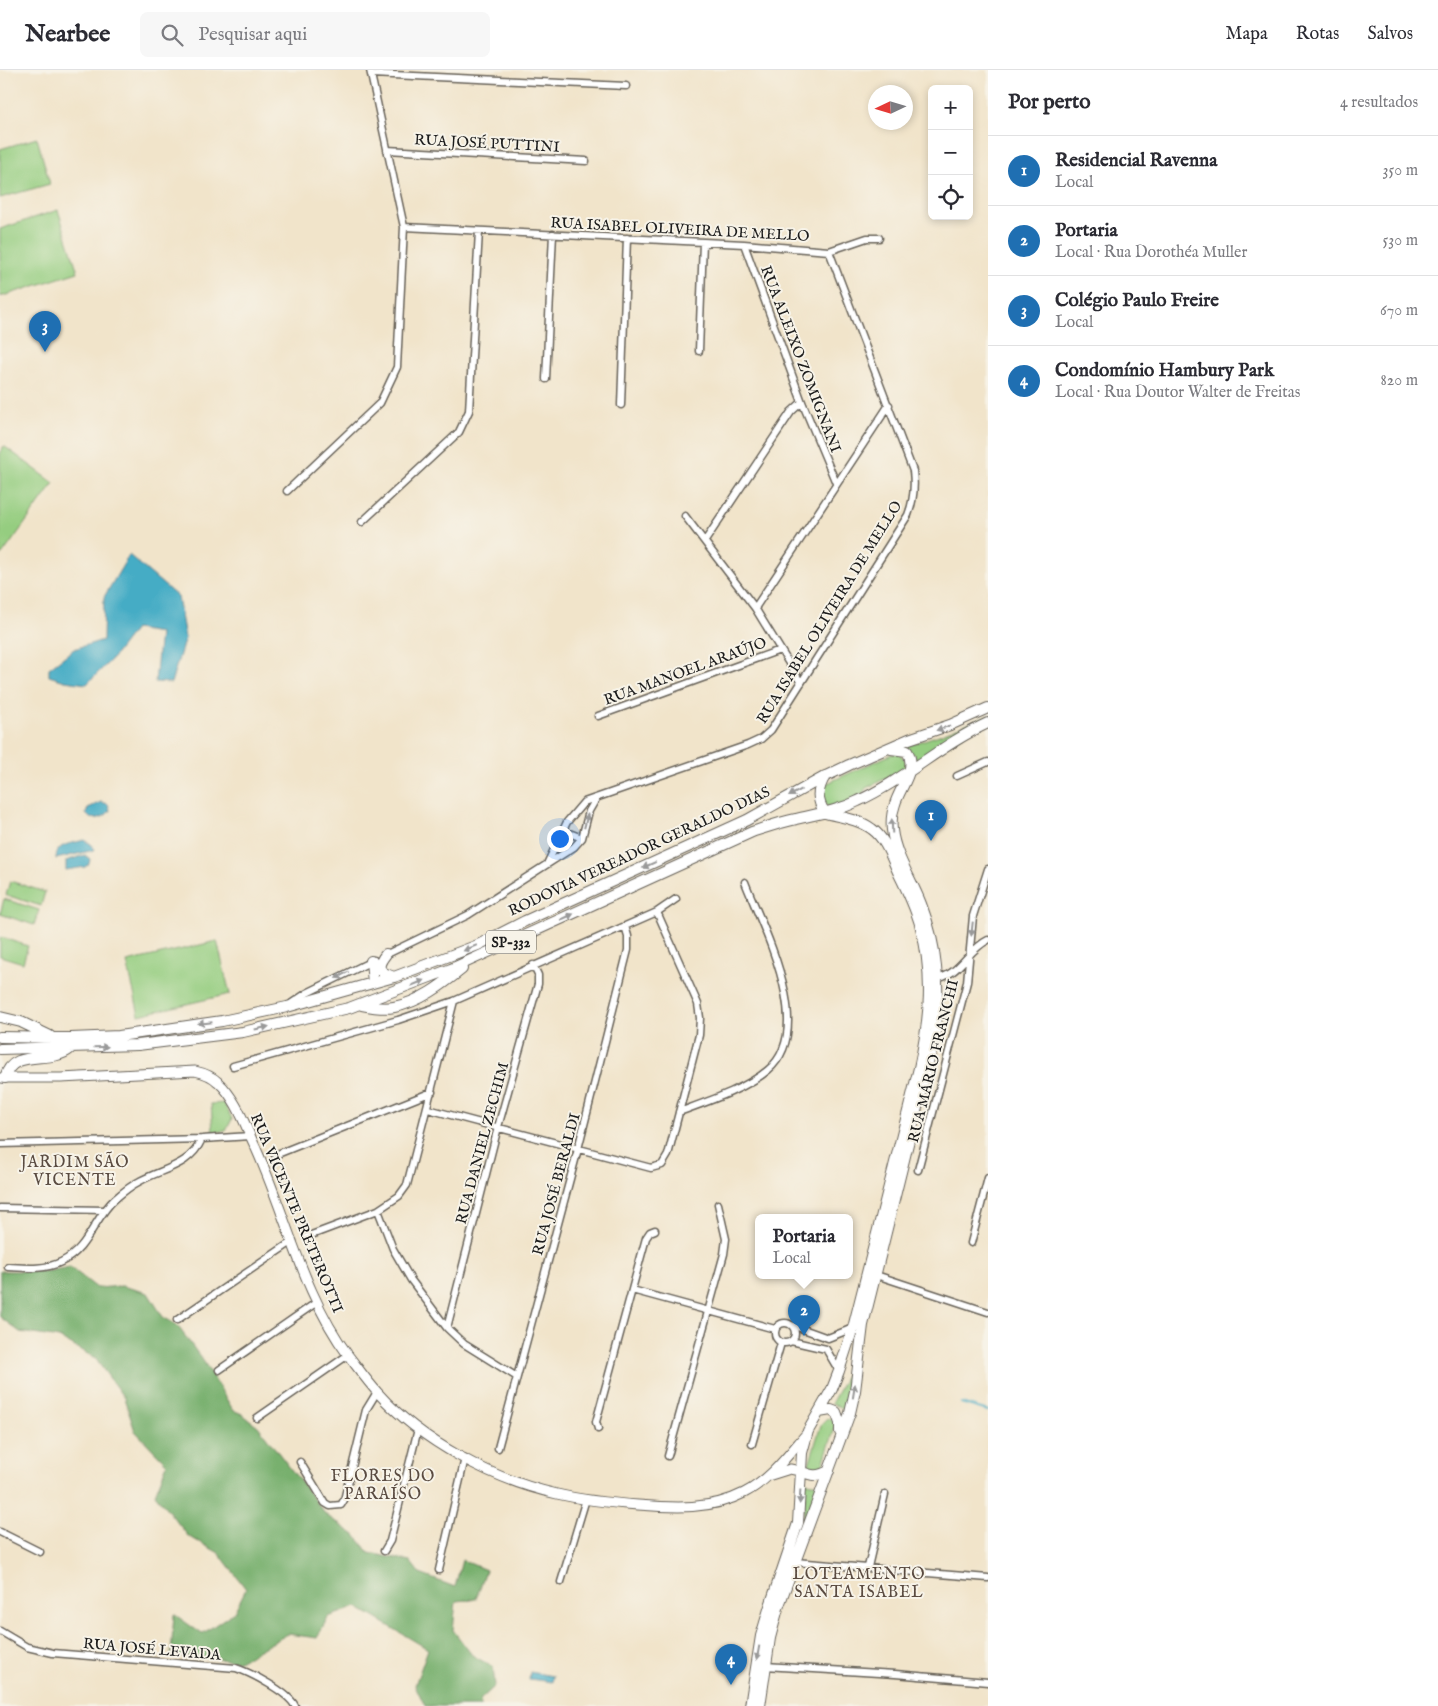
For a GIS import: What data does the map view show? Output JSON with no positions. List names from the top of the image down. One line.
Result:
{"streets":{"main road":["RODOVIA VEREADOR GERALDO DIAS","SP-332"],"street":["RUA JOSÉ PUTTINI","RUA ISABEL OLIVEIRA DE MELLO","RUA ALEIXO ZOMIGNANI","RUA MANOEL ARAÚJO","RUA MÁRIO FRANCHI","RUA DANIEL ZECHIM","RUA JOSÉ BERALDI","RUA VICENTE PRETEROTTI","RUA JOSÉ LEVADA"]},"crossings":[["RUA ISABEL OLIVEIRA DE MELLO","RUA ALEIXO ZOMIGNANI"]],"districts":["JARDIM SÃO VICENTE","FLORES DO PARAÍSO","LOTEAMENTO SANTA ISABEL"],"north":"left","page":{"header":"Nearbee","search":"Pesquisar aqui","nav":["Mapa","Rotas","Salvos"],"heading":["Por perto","4 resultados"],"map_buttons":["+","−"],"list":[{"mark":"1","name":"Residencial Ravenna","note":"Local","value":"350 m"},{"mark":"2","name":"Portaria","note":"Local · Rua Dorothéa Muller","value":"530 m"},{"mark":"3","name":"Colégio Paulo Freire","note":"Local","value":"670 m"},{"mark":"4","name":"Condomínio Hambury Park","note":"Local · Rua Doutor Walter de Freitas","value":"820 m"}],"pins":["3","1","2","4"],"popup":["Portaria","Local"]}}
